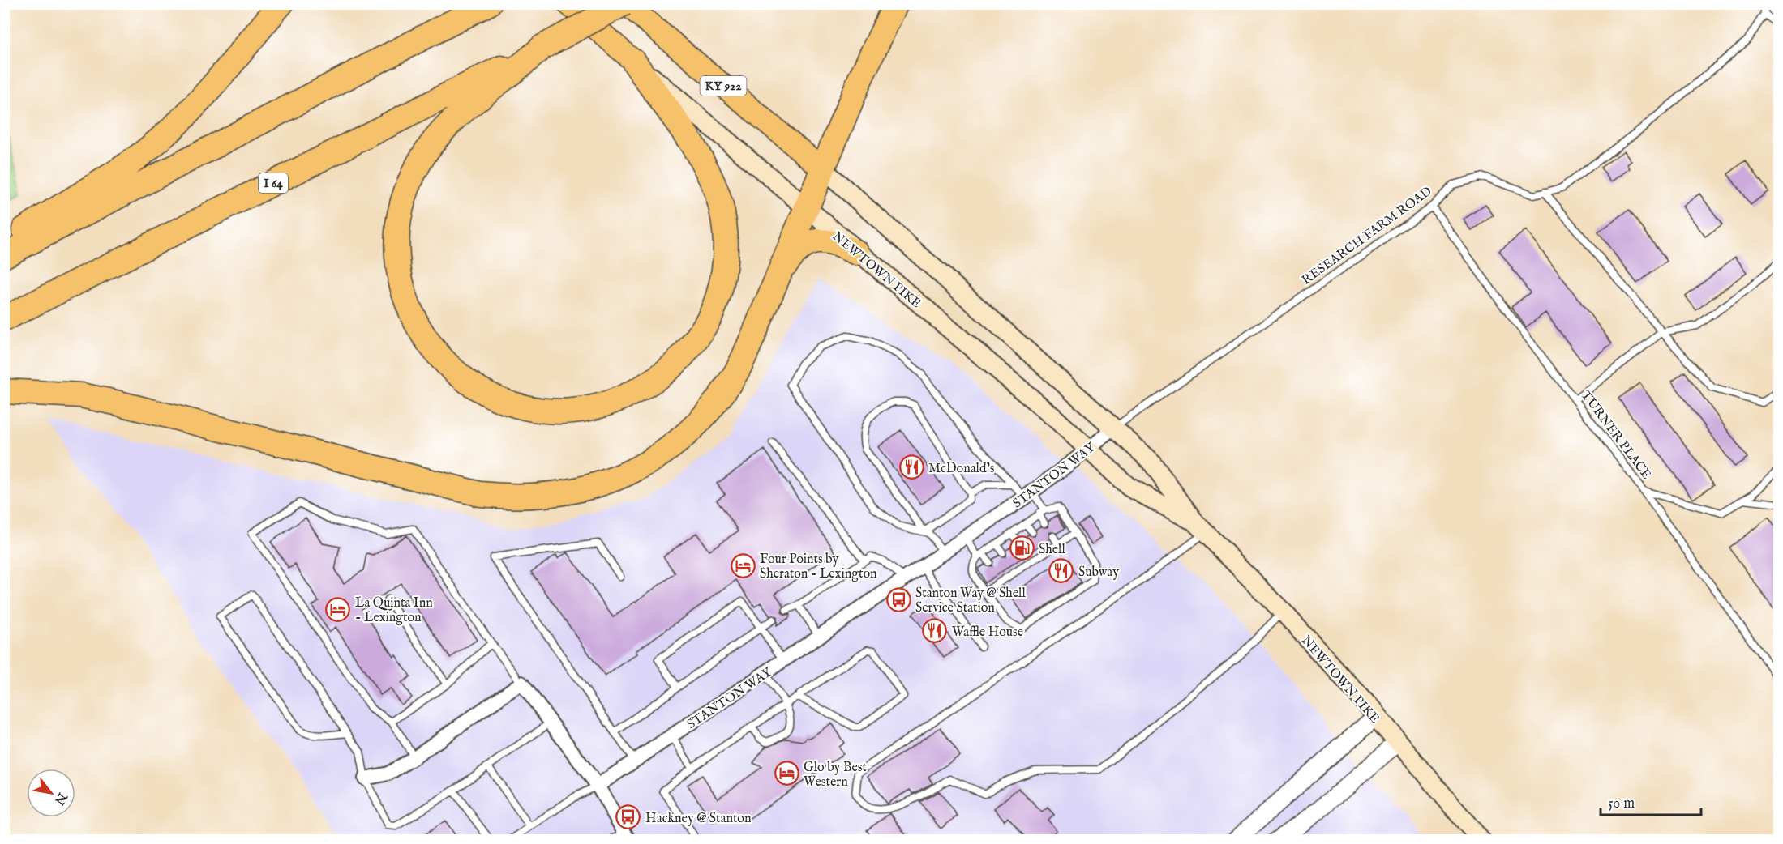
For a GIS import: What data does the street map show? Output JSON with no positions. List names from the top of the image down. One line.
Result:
{"streets":{"highway":["KY 922","I 64","NEWTOWN PIKE"],"street":["STANTON WAY"],"lane":["RESEARCH FARM ROAD","TURNER PLACE"]},"crossings":[["I 64","NEWTOWN PIKE"],["RESEARCH FARM ROAD","NEWTOWN PIKE"],["RESEARCH FARM ROAD","TURNER PLACE"],["RESEARCH FARM ROAD","STANTON WAY"],["NEWTOWN PIKE","STANTON WAY"]],"places":{"restaurant":["McDonald's","Subway","Waffle House"],"fuel station":["Shell"],"hotel":["Four Points by Sheraton - Lexington","La Quinta Inn - Lexington","Glo by Best Western"],"bus stop":["Stanton Way @ Shell Service Station","Hackney @ Stanton"]},"scale_bar":"50 m","north":"bottom right"}
